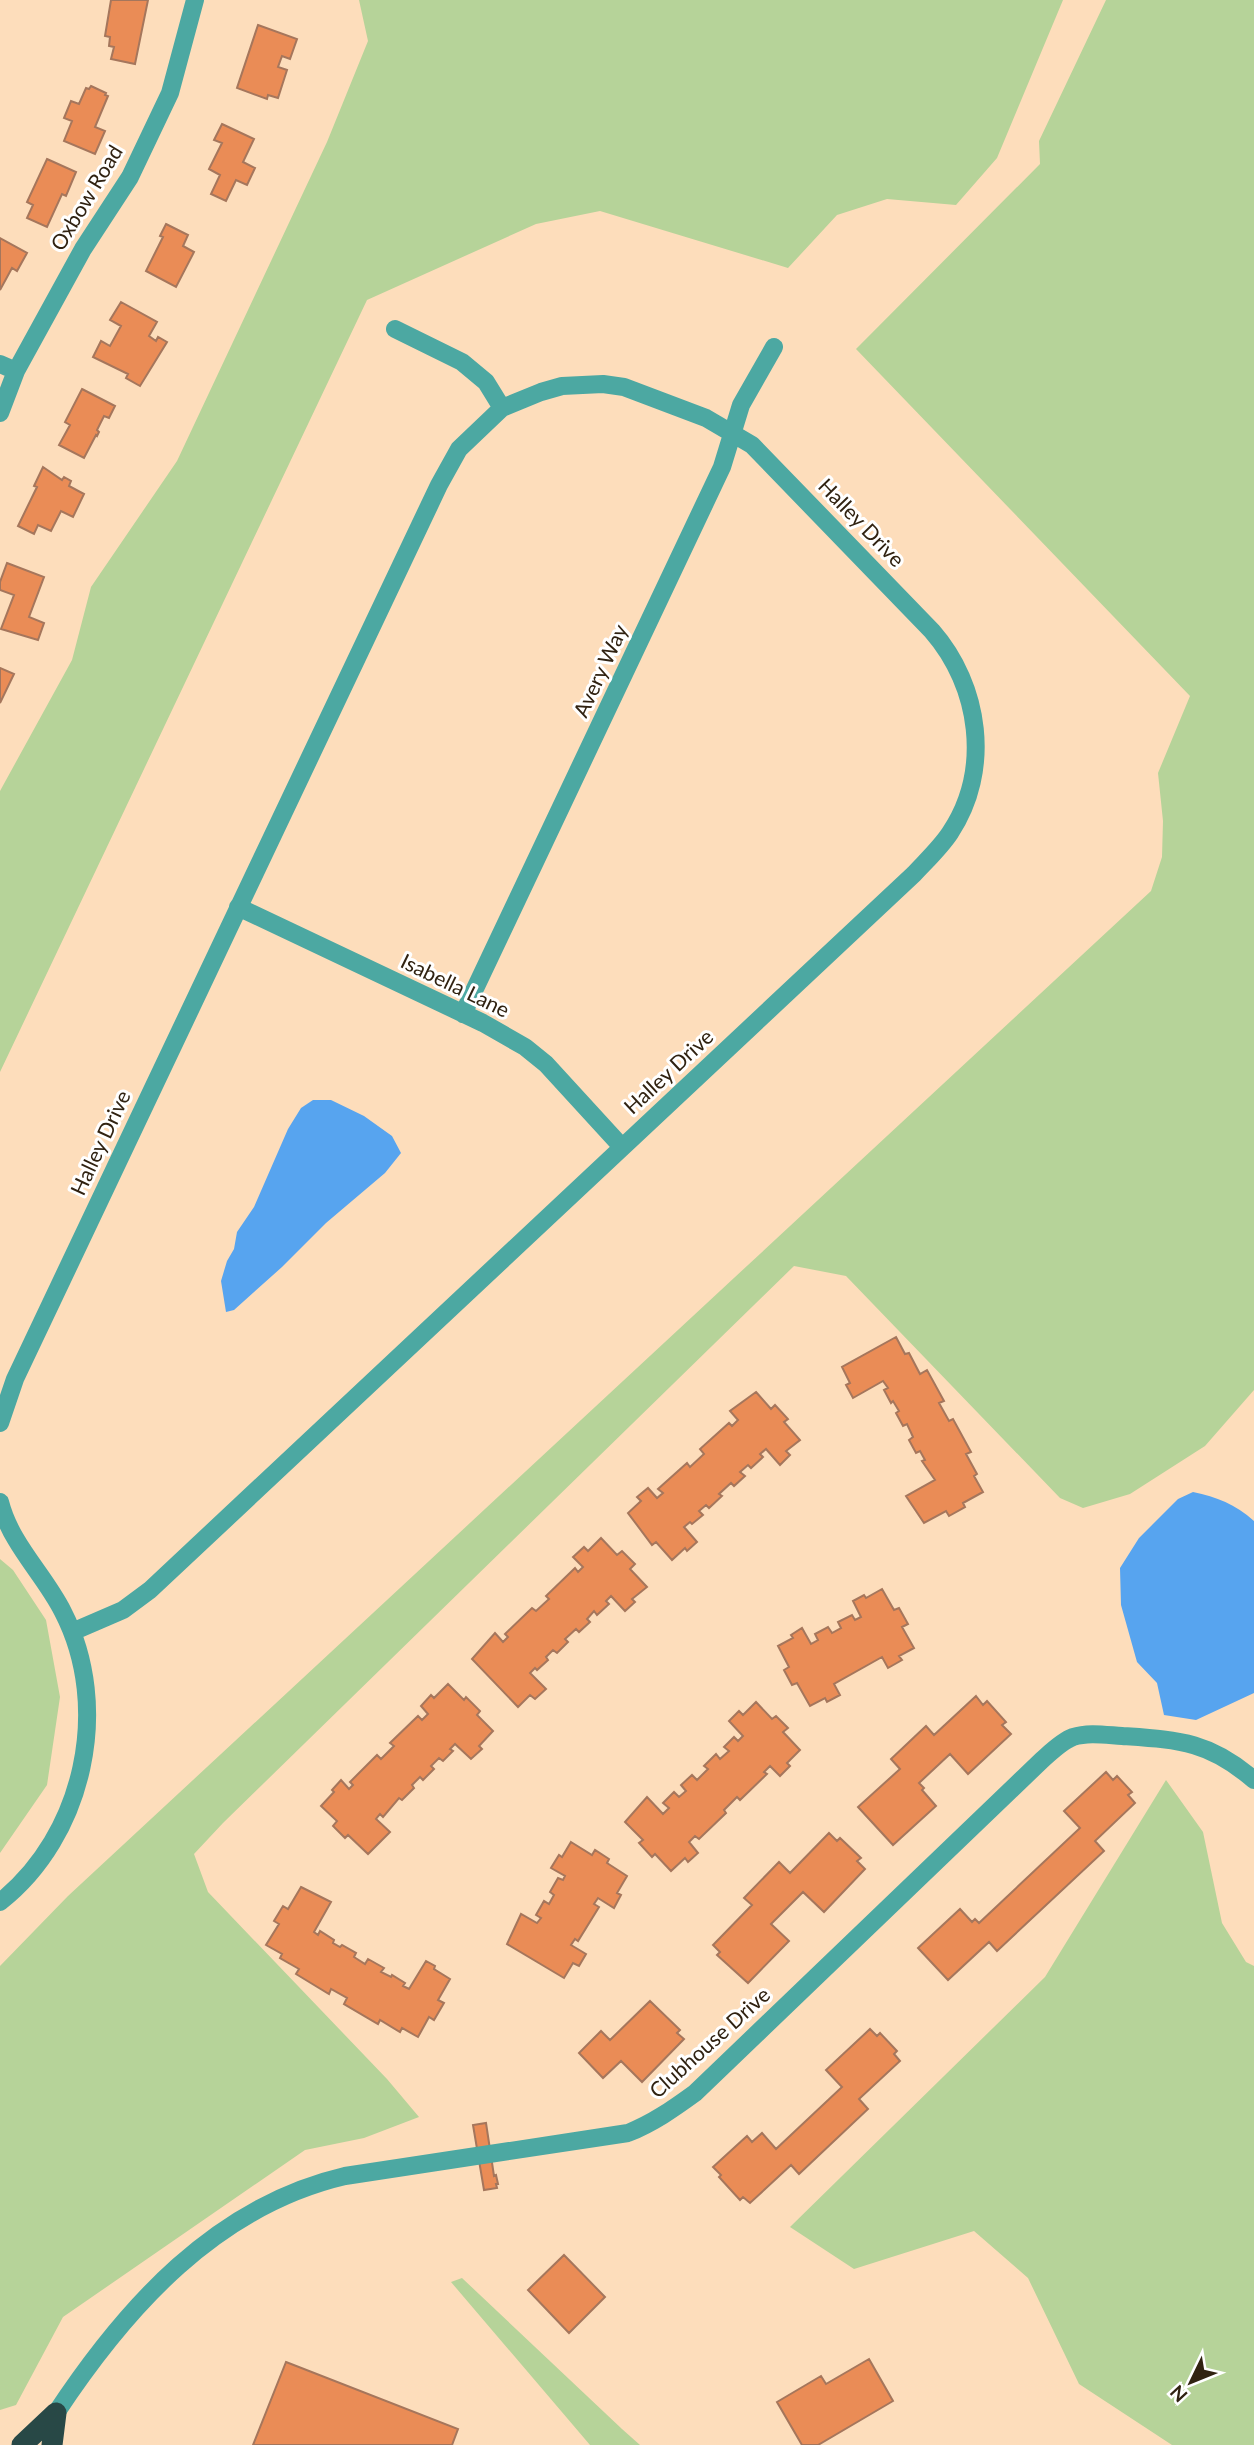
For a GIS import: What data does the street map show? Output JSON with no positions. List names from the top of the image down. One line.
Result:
{"streets":{"street":["Oxbow Road","Halley Drive","Avery Way","Isabella Lane","Clubhouse Drive"]},"crossings":[["Halley Drive","Avery Way"],["Halley Drive","Isabella Lane"],["Avery Way","Isabella Lane"]],"north":"bottom left"}
